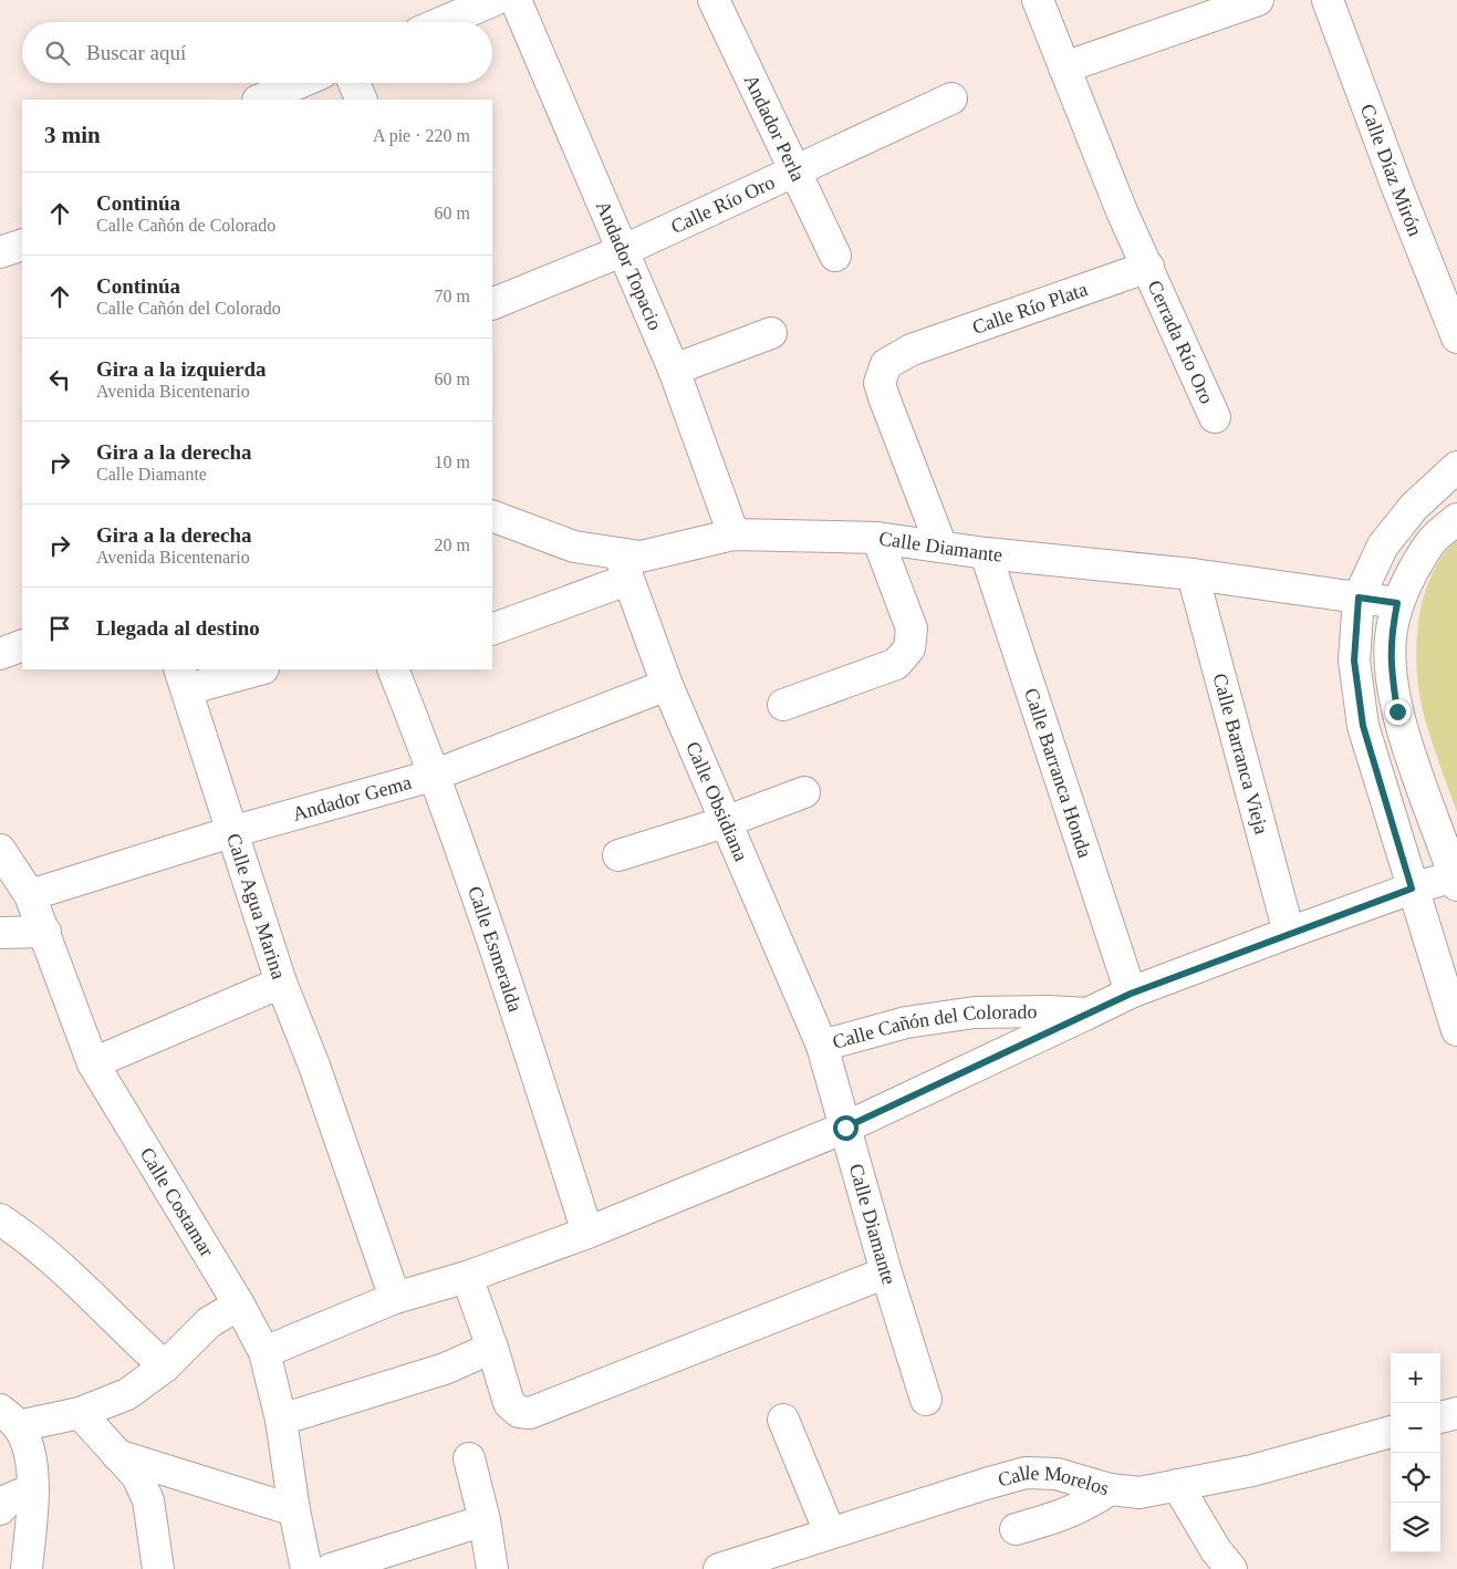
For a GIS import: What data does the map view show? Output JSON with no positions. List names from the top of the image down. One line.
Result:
{"streets":{"street":["Andador Perla","Calle Díaz Mirón","Calle Río Oro","Andador Topacio","Calle Río Plata","Cerrada Río Oro","Calle Diamante","Calle Barranca Vieja","Calle Barranca Honda","Andador Gema","Calle Obsidiana","Calle Agua Marina","Calle Esmeralda","Calle Cañón del Colorado","Calle Costamar","Calle Morelos"]},"crossings":[["Andador Perla","Calle Río Oro"],["Calle Río Oro","Andador Topacio"],["Andador Topacio","Calle Diamante"],["Calle Río Plata","Cerrada Río Oro"],["Calle Río Plata","Calle Diamante"],["Calle Diamante","Calle Barranca Vieja"],["Calle Diamante","Calle Barranca Honda"],["Calle Diamante","Calle Obsidiana"],["Calle Diamante","Calle Cañón del Colorado"],["Calle Barranca Vieja","Calle Cañón del Colorado"],["Calle Barranca Honda","Calle Cañón del Colorado"],["Andador Gema","Calle Obsidiana"],["Andador Gema","Calle Agua Marina"],["Andador Gema","Calle Esmeralda"],["Andador Gema","Calle Costamar"],["Calle Obsidiana","Calle Cañón del Colorado"]],"page":{"search":"Buscar aquí","heading":["3 min","A pie · 220 m"],"list":[["Continúa","Calle Cañón de Colorado","60 m"],["Continúa","Calle Cañón del Colorado","70 m"],["Gira a la izquierda","Avenida Bicentenario","60 m"],["Gira a la derecha","Calle Diamante","10 m"],["Gira a la derecha","Avenida Bicentenario","20 m"],"Llegada al destino"],"map_buttons":["+","−"]}}
